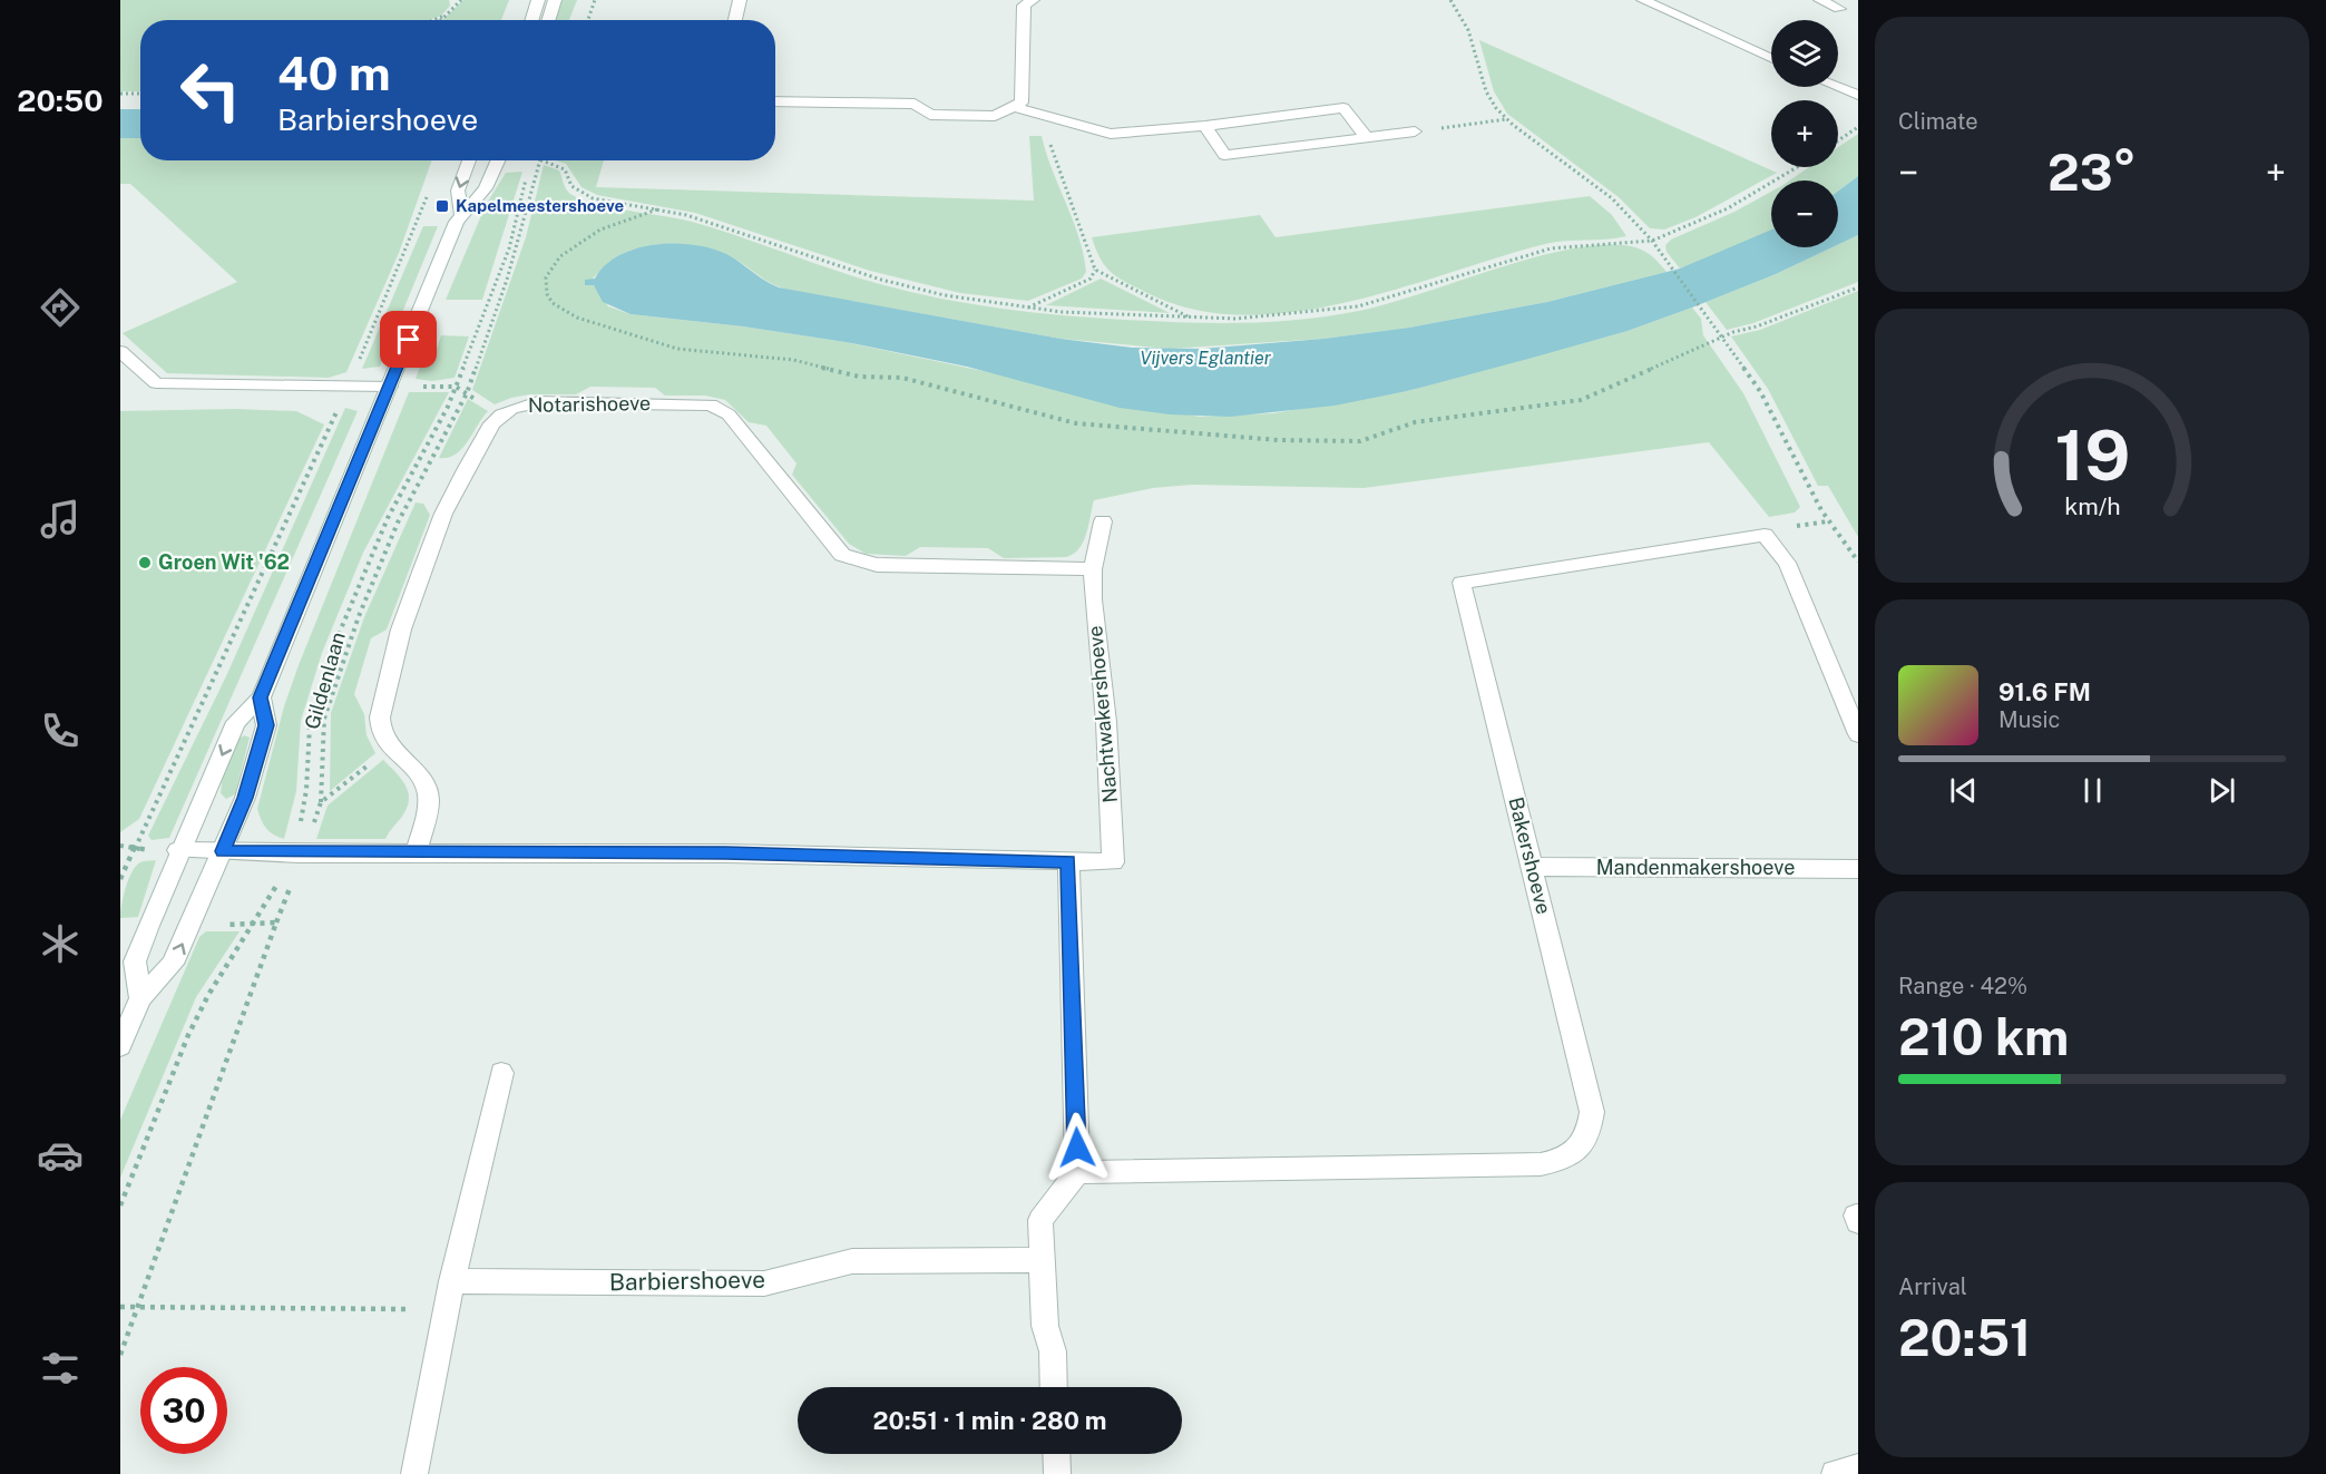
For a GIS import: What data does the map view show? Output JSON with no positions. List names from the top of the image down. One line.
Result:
{"streets":{"street":["Notarishoeve","Nachtwakershoeve","Bakershoeve","Mandenmakershoeve","Barbiershoeve"],"path":["Gildenlaan"]},"crossings":[["Notarishoeve","Nachtwakershoeve"],["Bakershoeve","Mandenmakershoeve"]],"water":["Vijvers Eglantier"],"places":{"transit":["Kapelmeestershoeve"],"other":["Groen Wit '62"]},"page":{"tabs":"20:50","tile":["Climate",["Range · 42%","210 km"],["Arrival","20:51"]],"map_buttons":["+","−"],"turn":["40 m","Barbiershoeve"],"heat":["−","23°","+"],"song":["91.6 FM","Music"],"limit":"30","trip":"20:51 · 1 min · 280 m","gauge":["19","km/h"]}}
